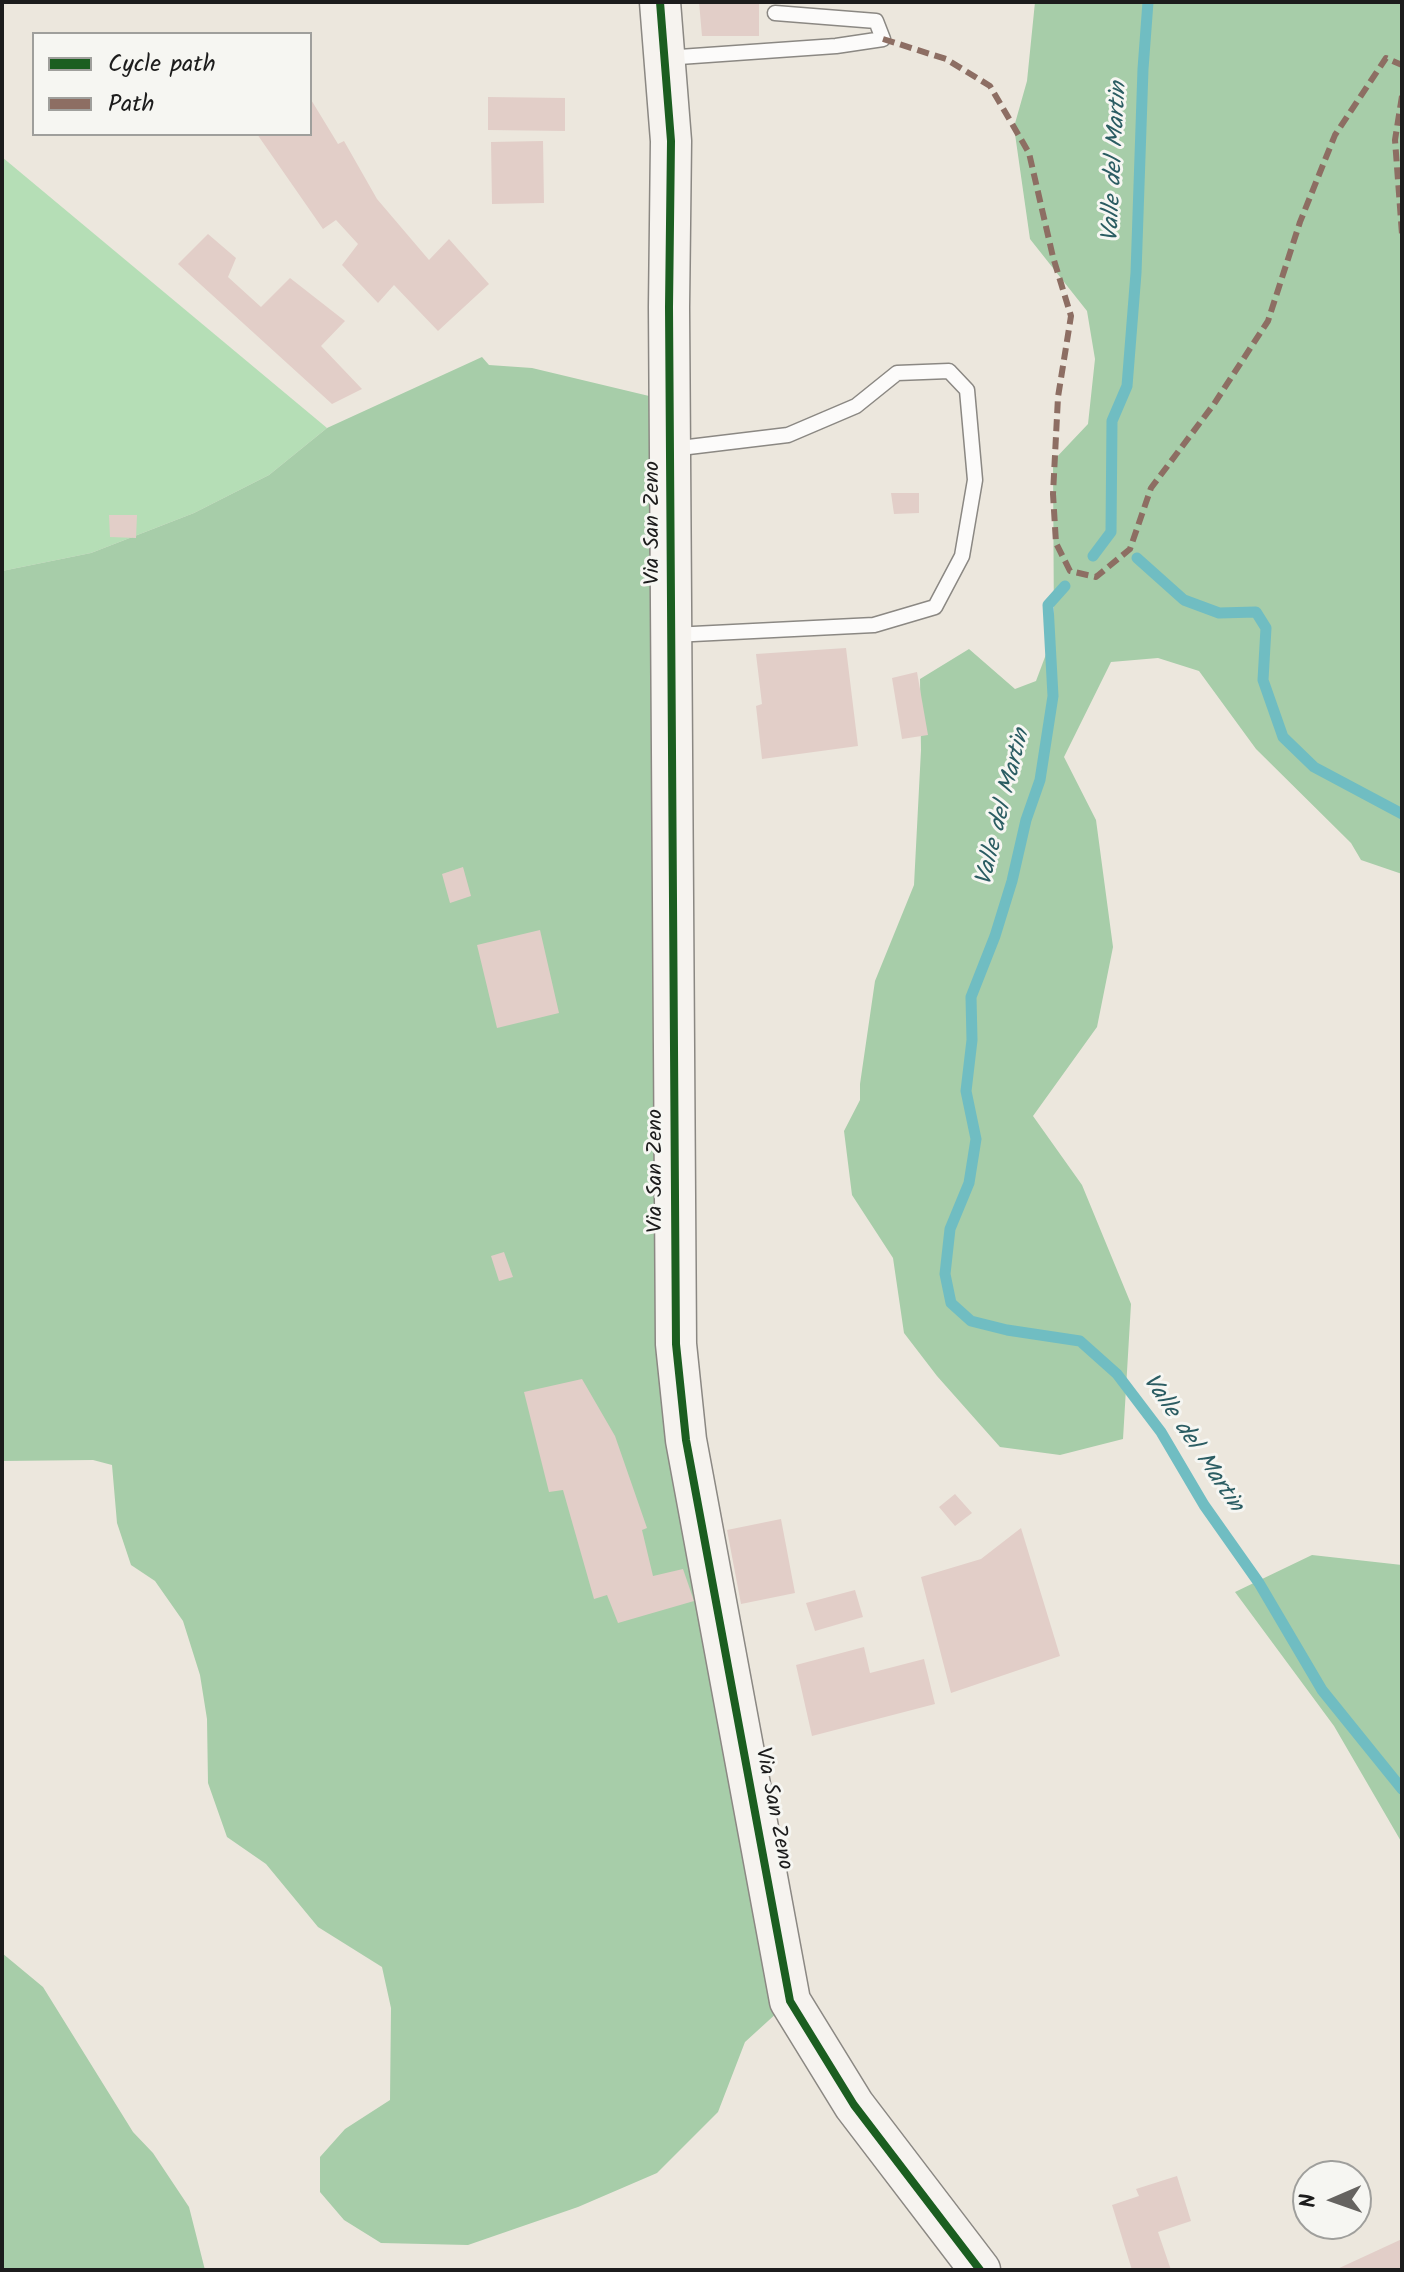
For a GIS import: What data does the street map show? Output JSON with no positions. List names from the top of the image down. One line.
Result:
{"streets":{"street":["Via San Zeno"]},"water":["Valle del Martin"],"legend":["Cycle path","Path"],"north":"left"}
